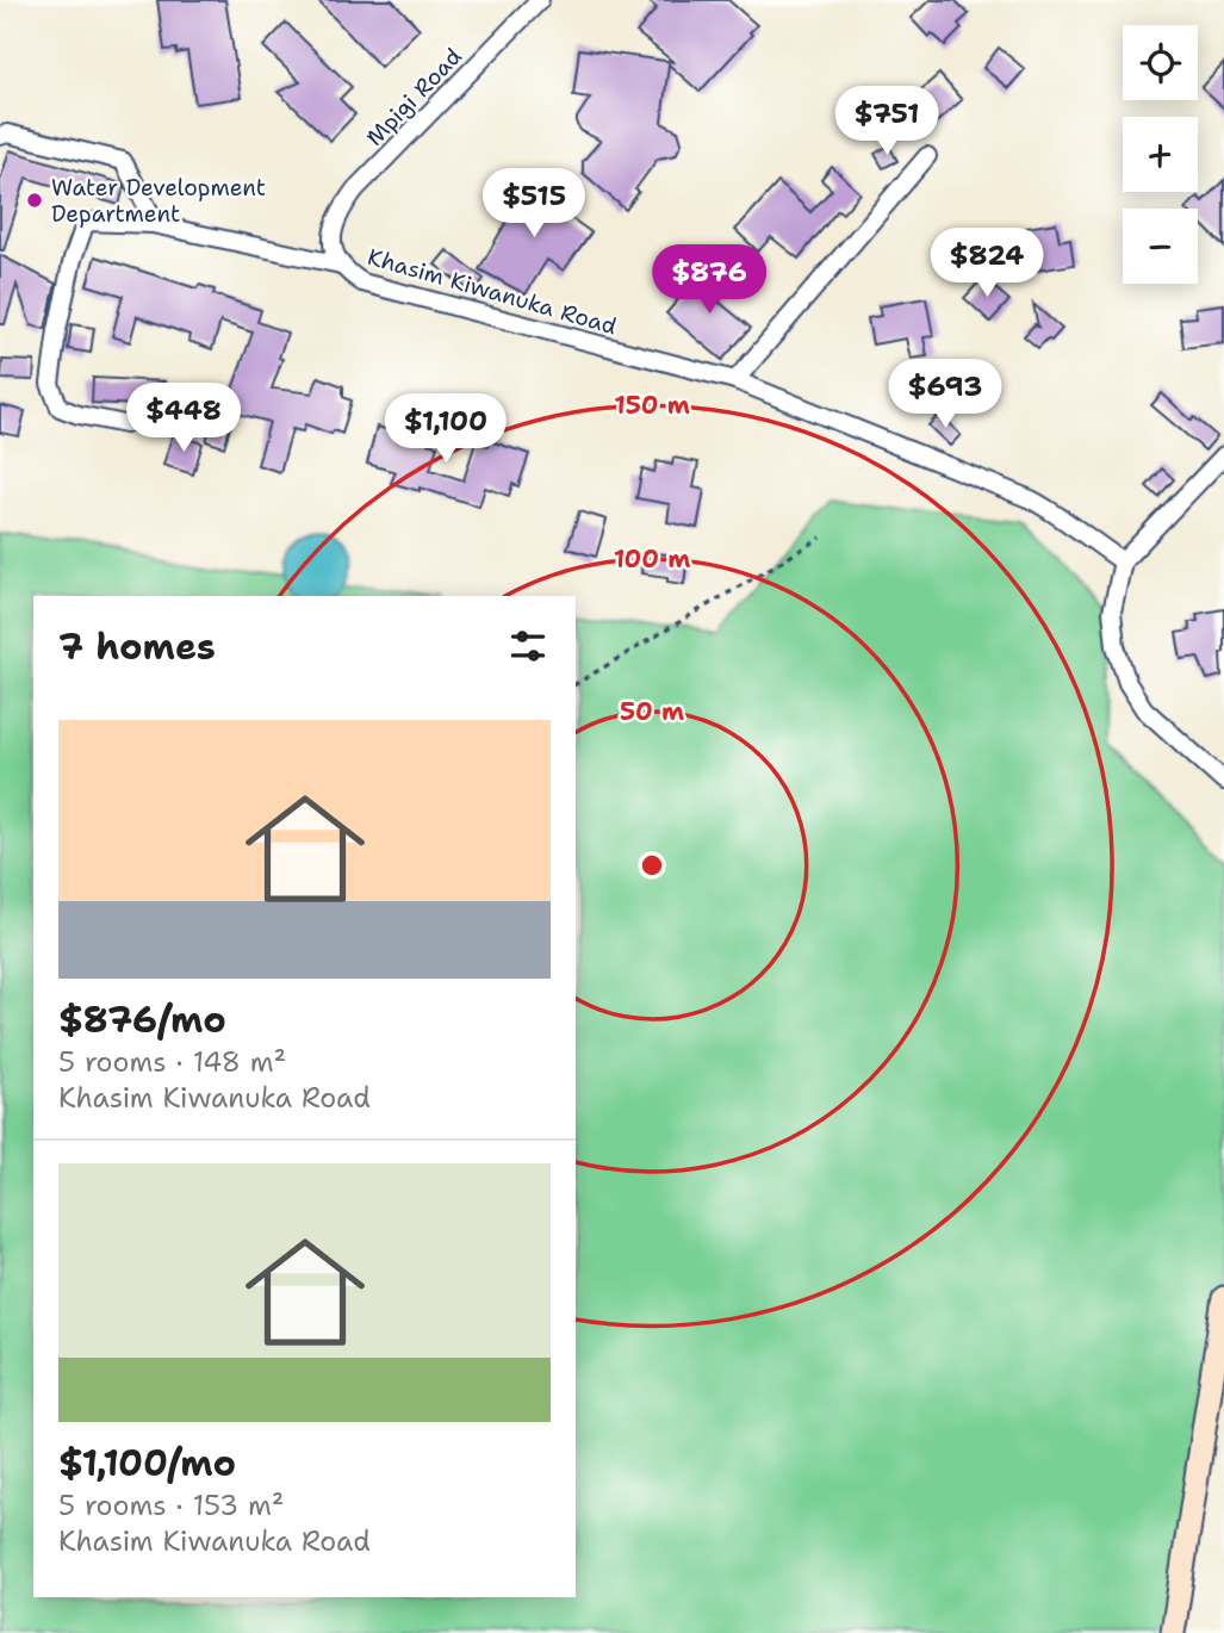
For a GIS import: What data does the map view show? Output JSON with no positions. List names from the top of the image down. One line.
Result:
{"streets":{"street":["Mpigi Road","Khasim Kiwanuka Road"]},"crossings":[["Mpigi Road","Khasim Kiwanuka Road"]],"places":["Water Development Department"],"page":{"map_buttons":["+","−"],"price":["$751","$515","$824","$876","$693","$448","$1,100"],"heading":"7 homes","list":[{"name":"$876/mo","note":"5 rooms · 148 m² · Khasim Kiwanuka Road"},{"name":"$1,100/mo","note":"5 rooms · 153 m² · Khasim Kiwanuka Road"}]},"rings":["150 m","100 m","50 m"]}
